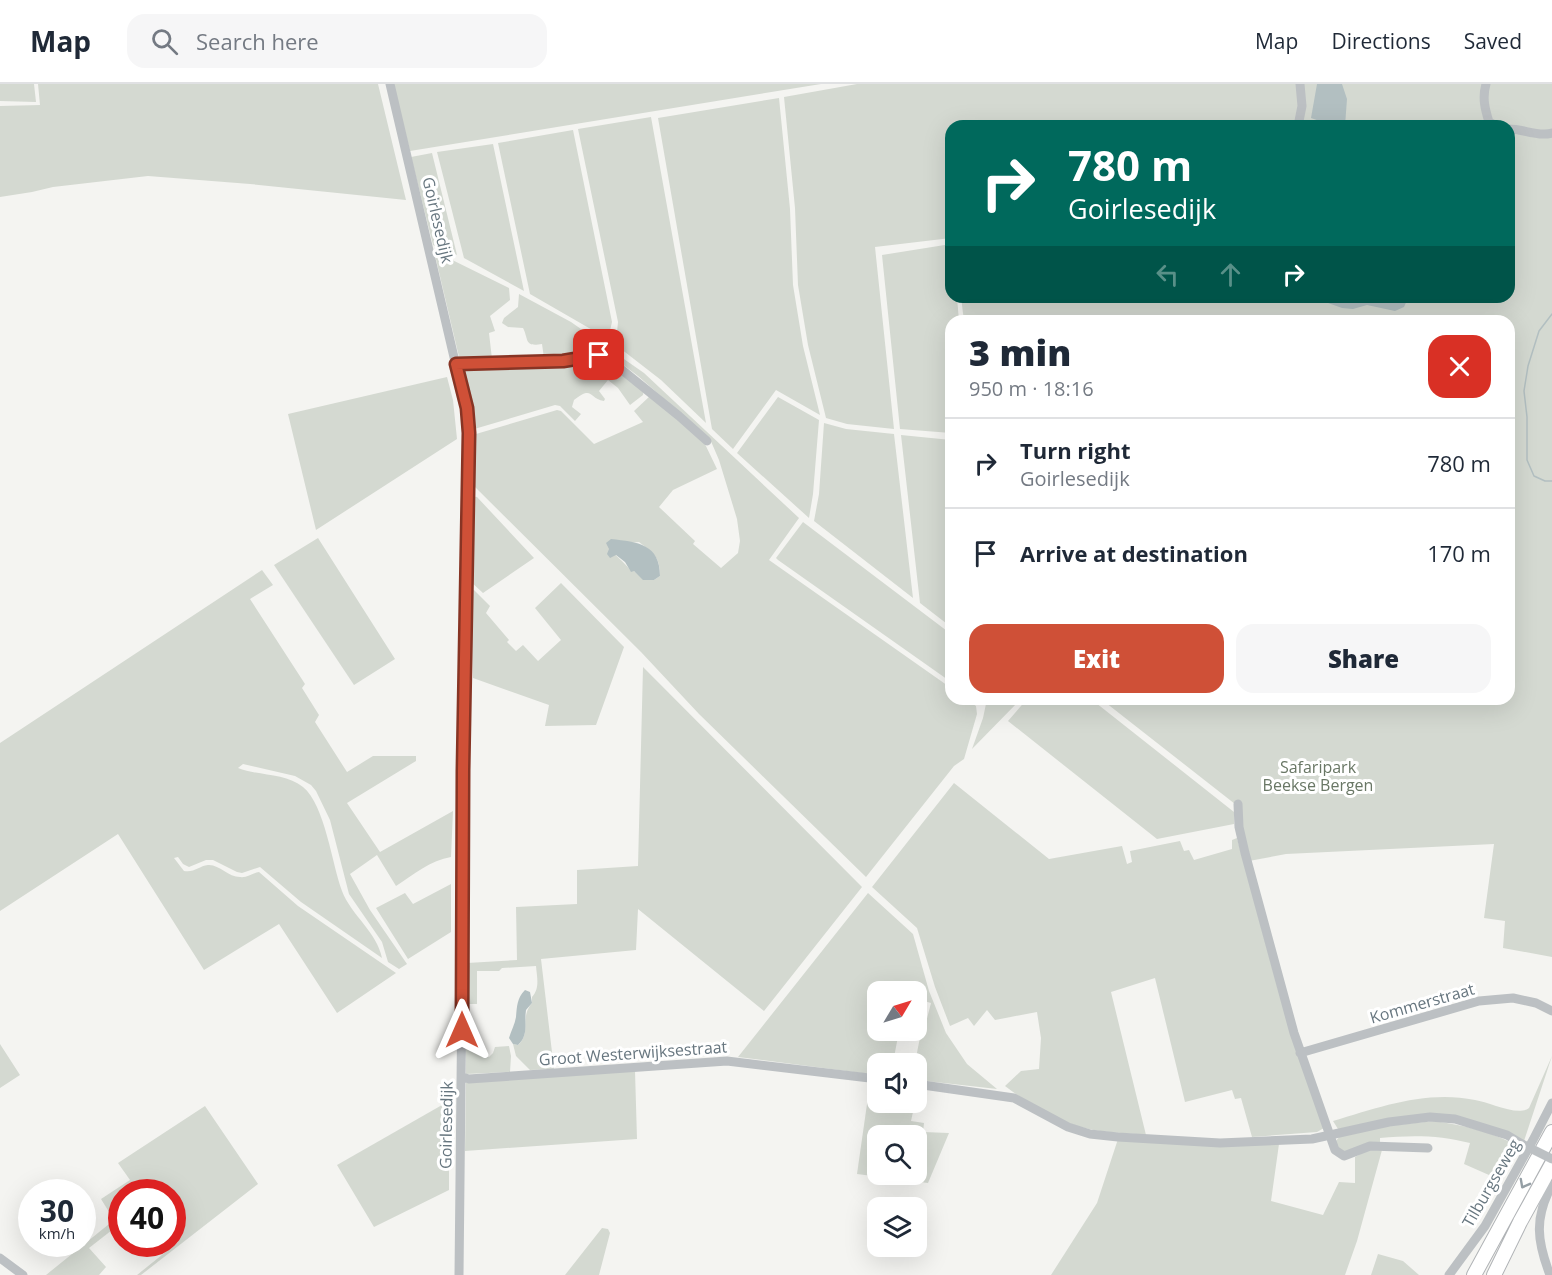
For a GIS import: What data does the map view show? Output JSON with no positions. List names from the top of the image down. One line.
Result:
{"streets":{"street":["Goirlesedijk","Kommerstraat","Groot Westerwijksestraat","Tilburgseweg"]},"crossings":[["Goirlesedijk","Groot Westerwijksestraat"]],"parks":["Safaripark Beekse Bergen"],"north":"top right","page":{"header":"Map","search":"Search here","nav":["Map","Directions","Saved"],"turn":["780 m","Goirlesedijk"],"heading":["3 min","950 m · 18:16"],"list":[{"name":"Turn right","note":"Goirlesedijk","value":"780 m"},{"name":"Arrive at destination","value":"170 m"}],"buttons":["Exit","Share"],"speed":"30 km/h","limit":"40"}}
